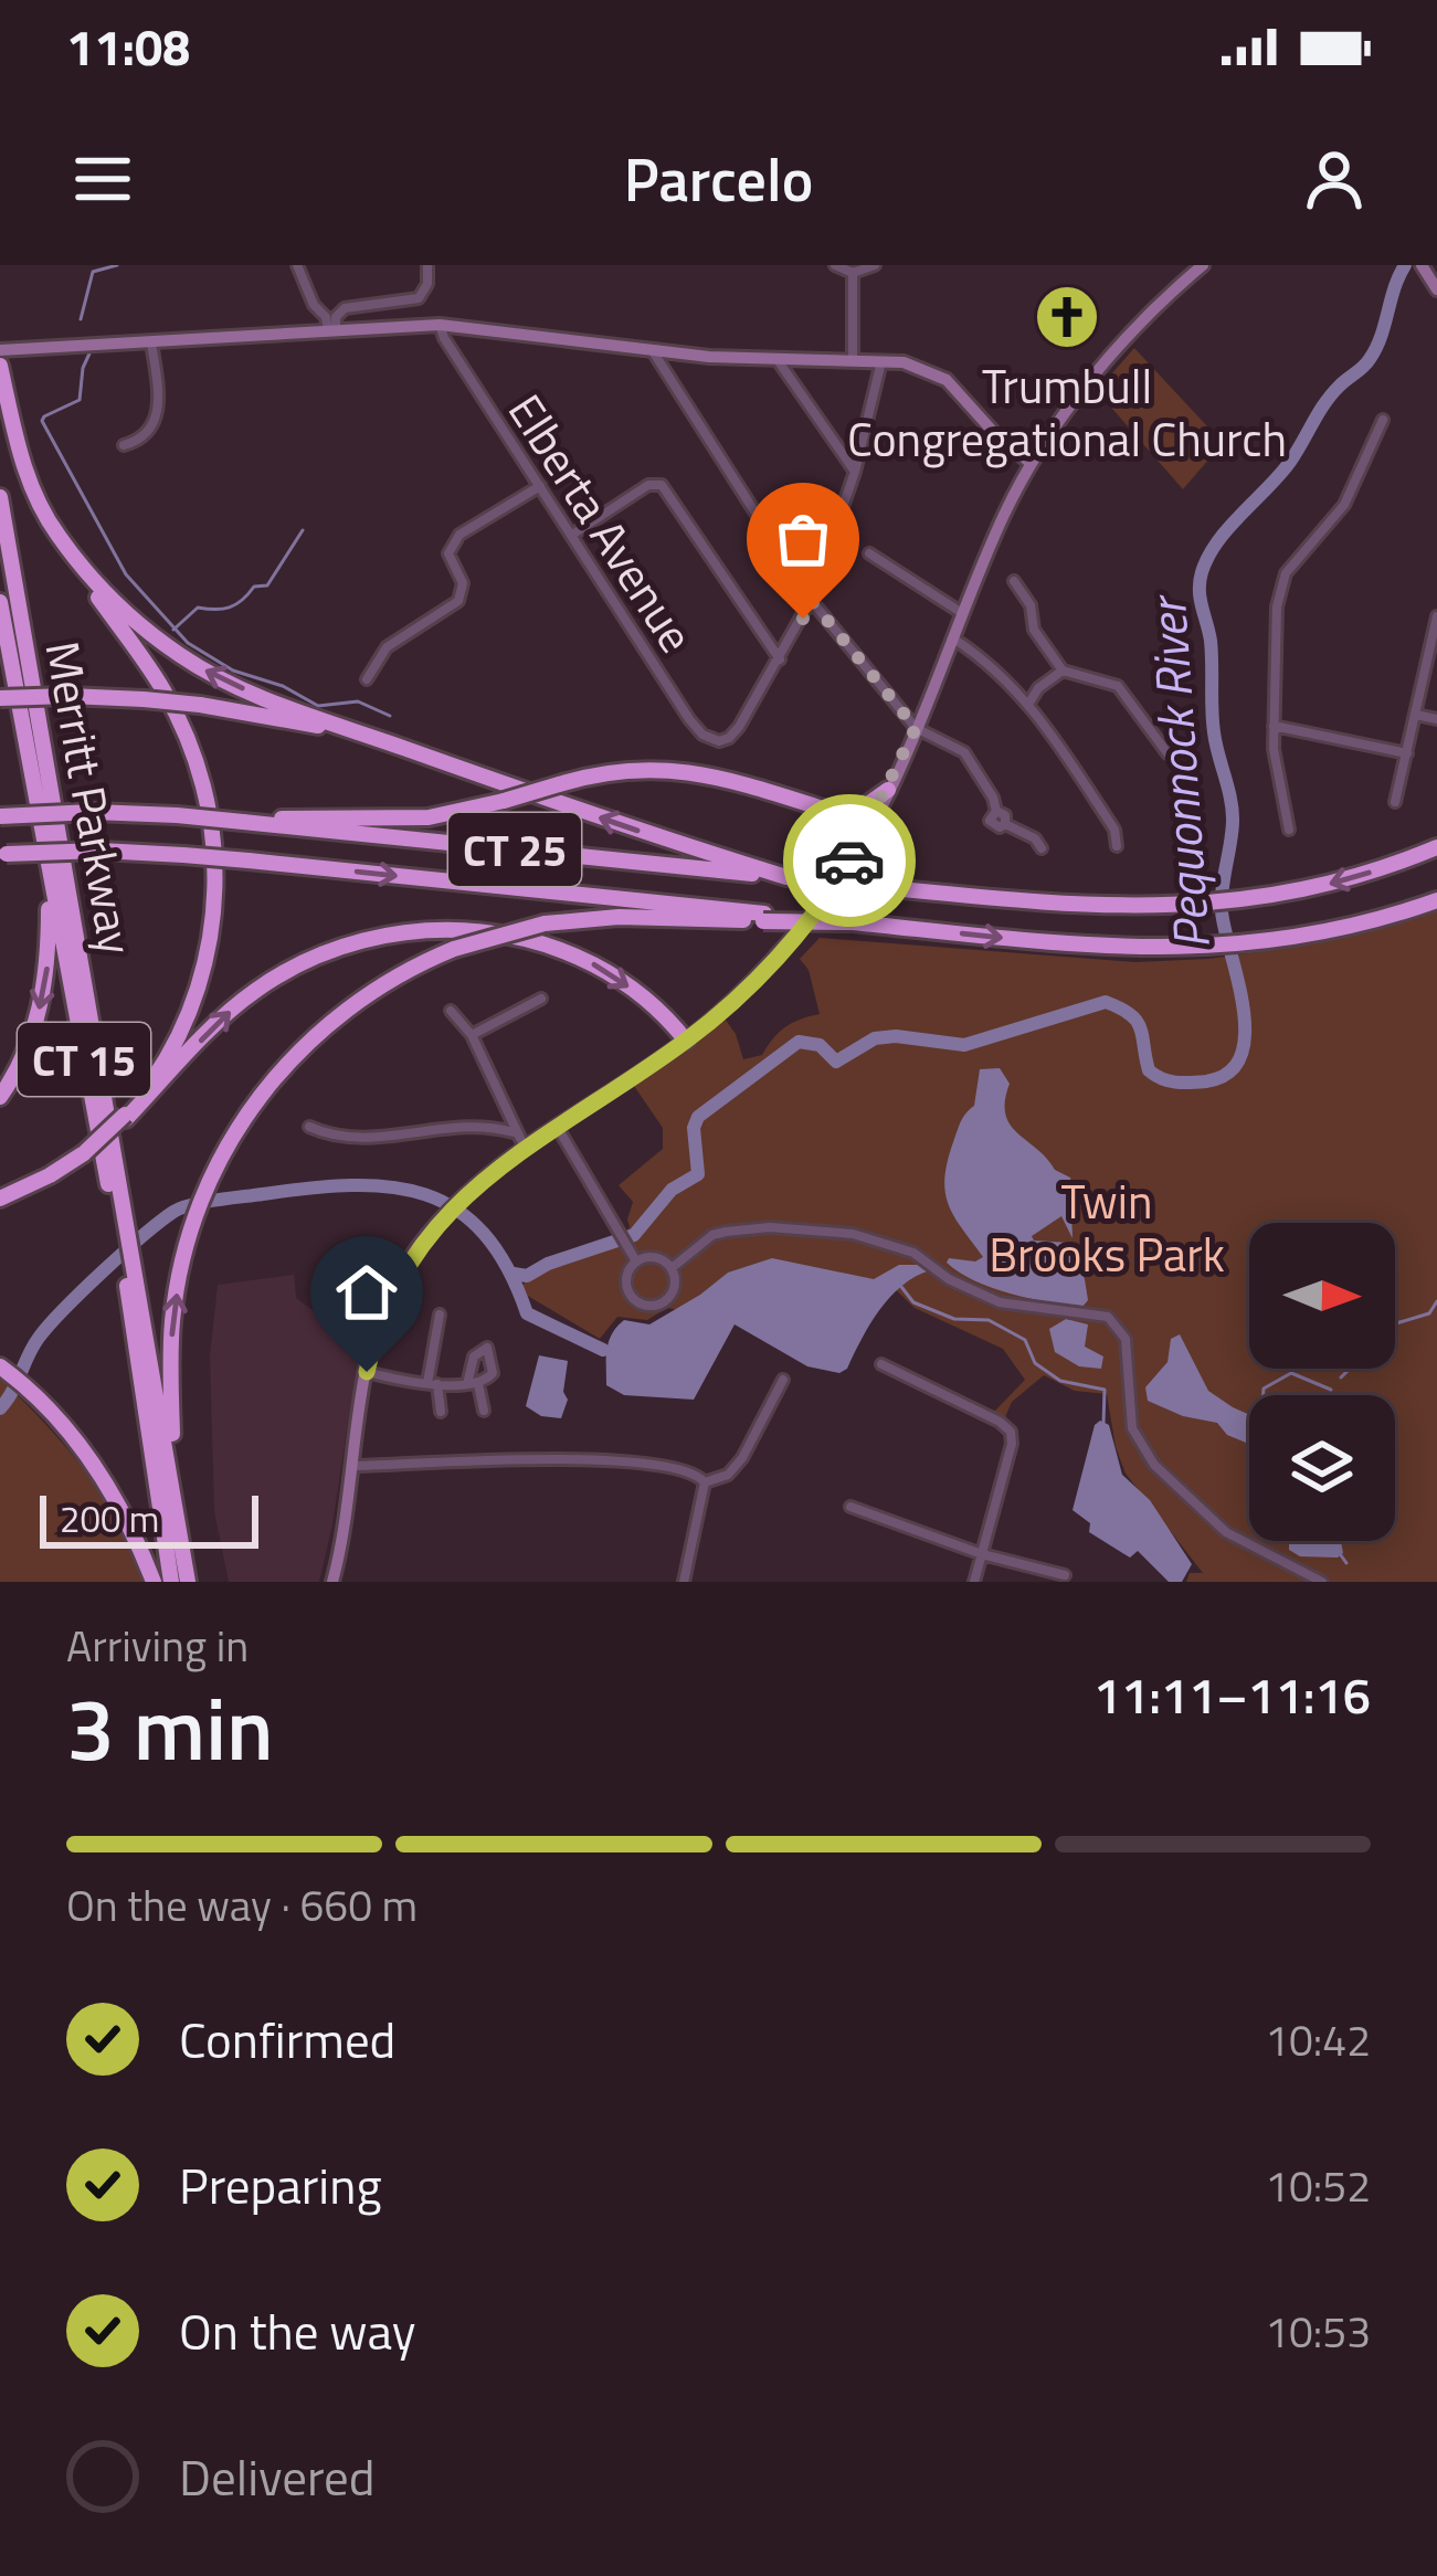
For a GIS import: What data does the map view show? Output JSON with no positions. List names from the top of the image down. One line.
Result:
{"streets":{"highway":["Merritt Parkway","CT 25","CT 15"],"street":["Elberta Avenue"]},"water":["Pequonnock River"],"parks":["Twin Brooks Park"],"places":{"church":["Trumbull Congregational Church"]},"scale_bar":"200 m","north":"right","page":{"status":"11:08","header":"Parcelo","scale":"200 m","heading":["3 min","Arriving in","11:11–11:16"],"bar":"On the way · 660 m","list":[["Confirmed","10:42"],["Preparing","10:52"],["On the way","10:53"],"Delivered"]}}
